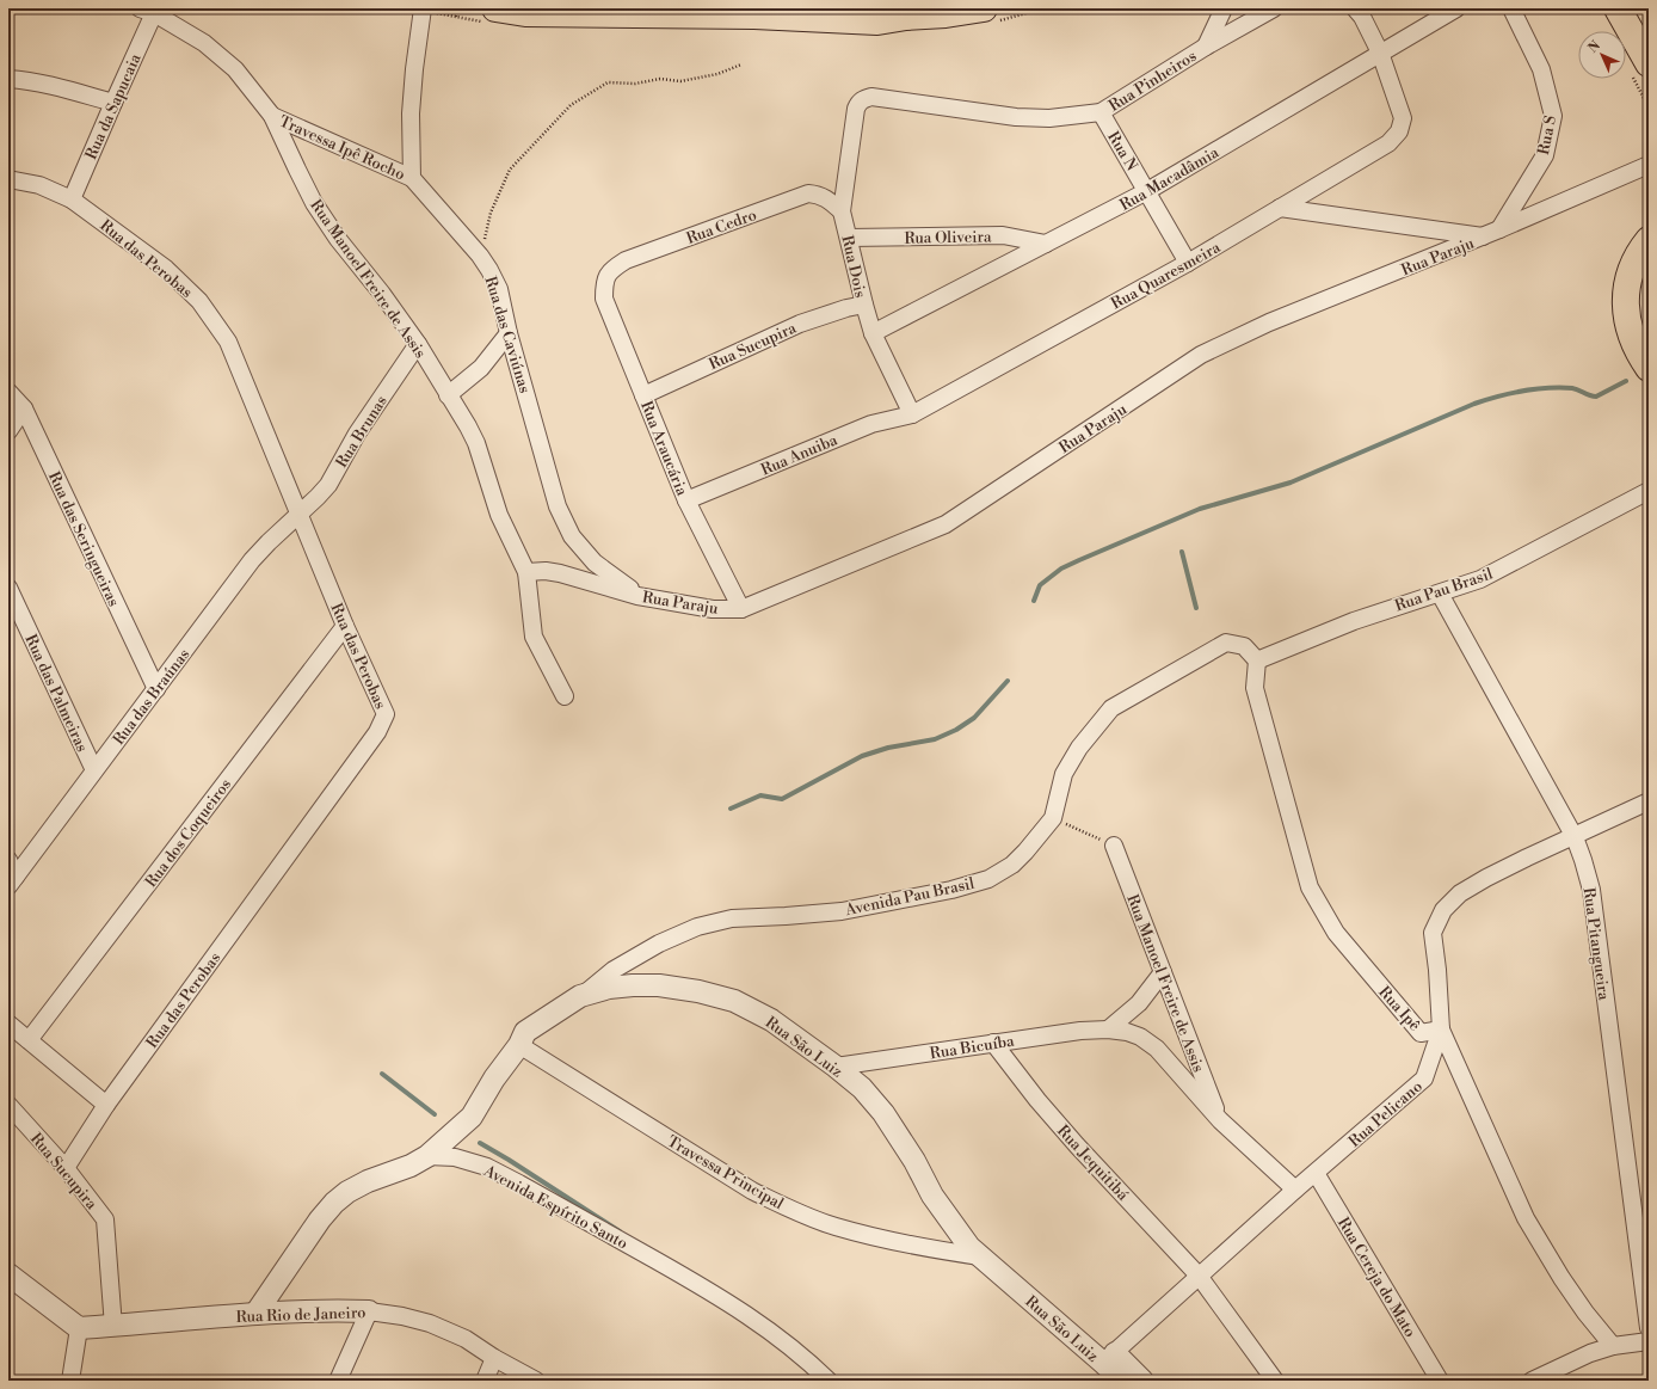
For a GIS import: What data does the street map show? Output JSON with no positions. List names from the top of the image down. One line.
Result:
{"streets":{"street":["Rua Pinheiros","Rua da Sapucaia","Rua S","Travessa Ipê Rocho","Rua N","Rua Macadâmia","Rua Cedro","Rua Oliveira","Rua Paraju","Rua das Perobas","Rua Dois","Rua Quaresmeira","Rua Manoel Freire de Assis","Rua das Caviúnas","Rua Sucupira","Rua Brunas","Rua Araucária","Rua Anuiba","Rua das Seringueiras","Rua Pau Brasil","Rua das Palmeiras","Rua das Braúnas","Rua dos Coqueiros","Avenida Pau Brasil","Rua Pitangueira","Rua Ipê","Rua São Luiz","Rua Bicuíba","Rua Pelicano","Rua Jequitibá","Travessa Principal","Avenida Espírito Santo","Rua Cereja do Mato","Rua Rio de Janeiro"]},"crossings":[["Rua Pinheiros","Rua N"],["Rua Pinheiros","Rua Dois"],["Rua da Sapucaia","Rua das Perobas"],["Rua da Sapucaia","Rua Manoel Freire de Assis"],["Rua S","Rua Paraju"],["Travessa Ipê Rocho","Rua Manoel Freire de Assis"],["Travessa Ipê Rocho","Rua das Caviúnas"],["Rua N","Rua Macadâmia"],["Rua N","Rua Quaresmeira"],["Rua Macadâmia","Rua Oliveira"],["Rua Macadâmia","Rua Dois"],["Rua Macadâmia","Rua Quaresmeira"],["Rua Cedro","Rua Dois"],["Rua Cedro","Rua Araucária"],["Rua Oliveira","Rua Dois"],["Rua Paraju","Rua Manoel Freire de Assis"],["Rua Paraju","Rua das Caviúnas"],["Rua Paraju","Rua Araucária"],["Rua das Perobas","Rua Sucupira"],["Rua das Perobas","Rua Brunas"],["Rua das Perobas","Rua das Braúnas"],["Rua das Perobas","Rua dos Coqueiros"],["Rua Dois","Rua Quaresmeira"],["Rua Dois","Rua Sucupira"],["Rua Dois","Rua Anuiba"],["Rua Quaresmeira","Rua Anuiba"],["Rua Manoel Freire de Assis","Rua Brunas"],["Rua Manoel Freire de Assis","Rua Bicuíba"],["Rua Sucupira","Rua Araucária"],["Rua Sucupira","Rua Rio de Janeiro"],["Rua Brunas","Rua das Braúnas"],["Rua Araucária","Rua Anuiba"],["Rua das Seringueiras","Rua das Braúnas"],["Rua Pau Brasil","Avenida Pau Brasil"],["Rua Pau Brasil","Rua Pitangueira"],["Rua Pau Brasil","Rua Ipê"],["Rua das Palmeiras","Rua das Braúnas"],["Avenida Pau Brasil","Rua Ipê"],["Avenida Pau Brasil","Rua São Luiz"],["Rua Pitangueira","Rua Pelicano"],["Rua Ipê","Rua Pelicano"],["Rua São Luiz","Rua Bicuíba"],["Rua São Luiz","Rua Pelicano"],["Rua São Luiz","Travessa Principal"],["Rua São Luiz","Avenida Espírito Santo"],["Rua Bicuíba","Rua Pelicano"],["Rua Bicuíba","Rua Jequitibá"],["Rua Pelicano","Rua Jequitibá"],["Rua Pelicano","Rua Cereja do Mato"]],"north":"top left"}
